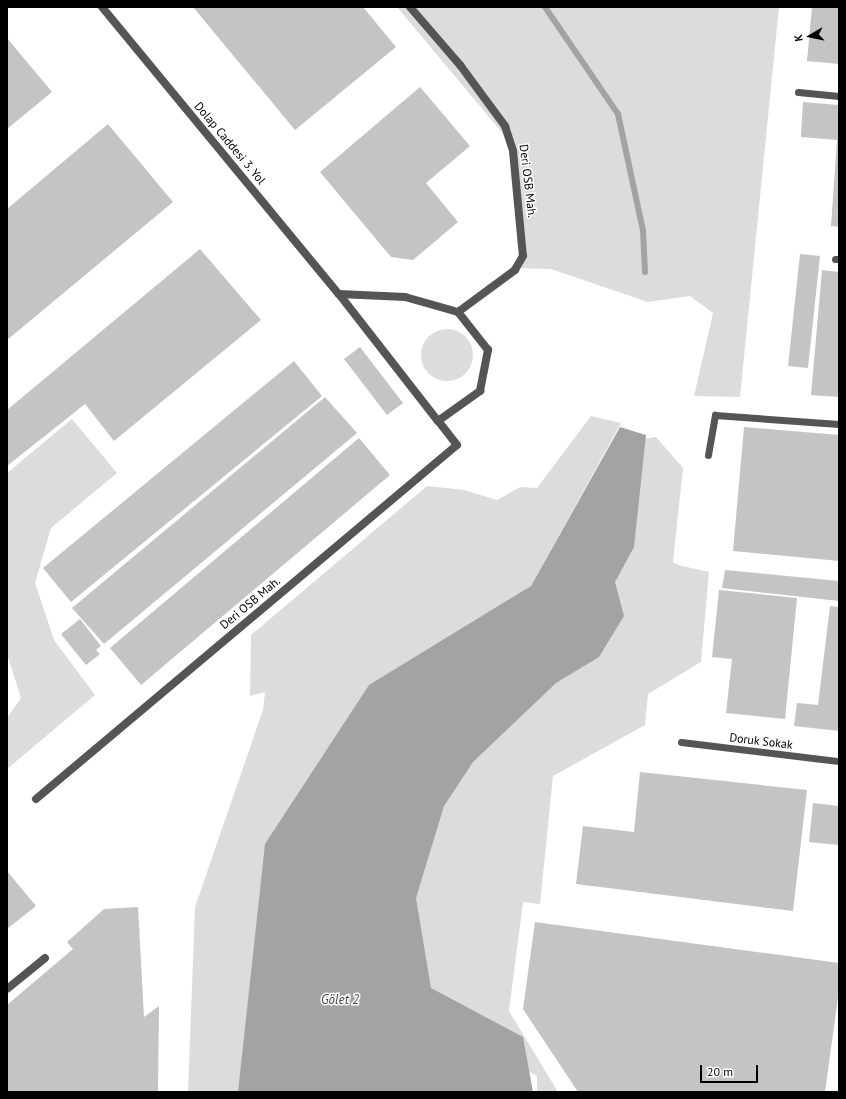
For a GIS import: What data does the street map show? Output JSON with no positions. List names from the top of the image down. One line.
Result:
{"streets":{"street":["Dolap Caddesi 3. Yol","Deri OSB Mah."],"lane":["Doruk Sokak"]},"crossings":[["Dolap Caddesi 3. Yol","Deri OSB Mah."]],"water":["Gölet 2"],"scale_bar":"20 m","north":"left"}
